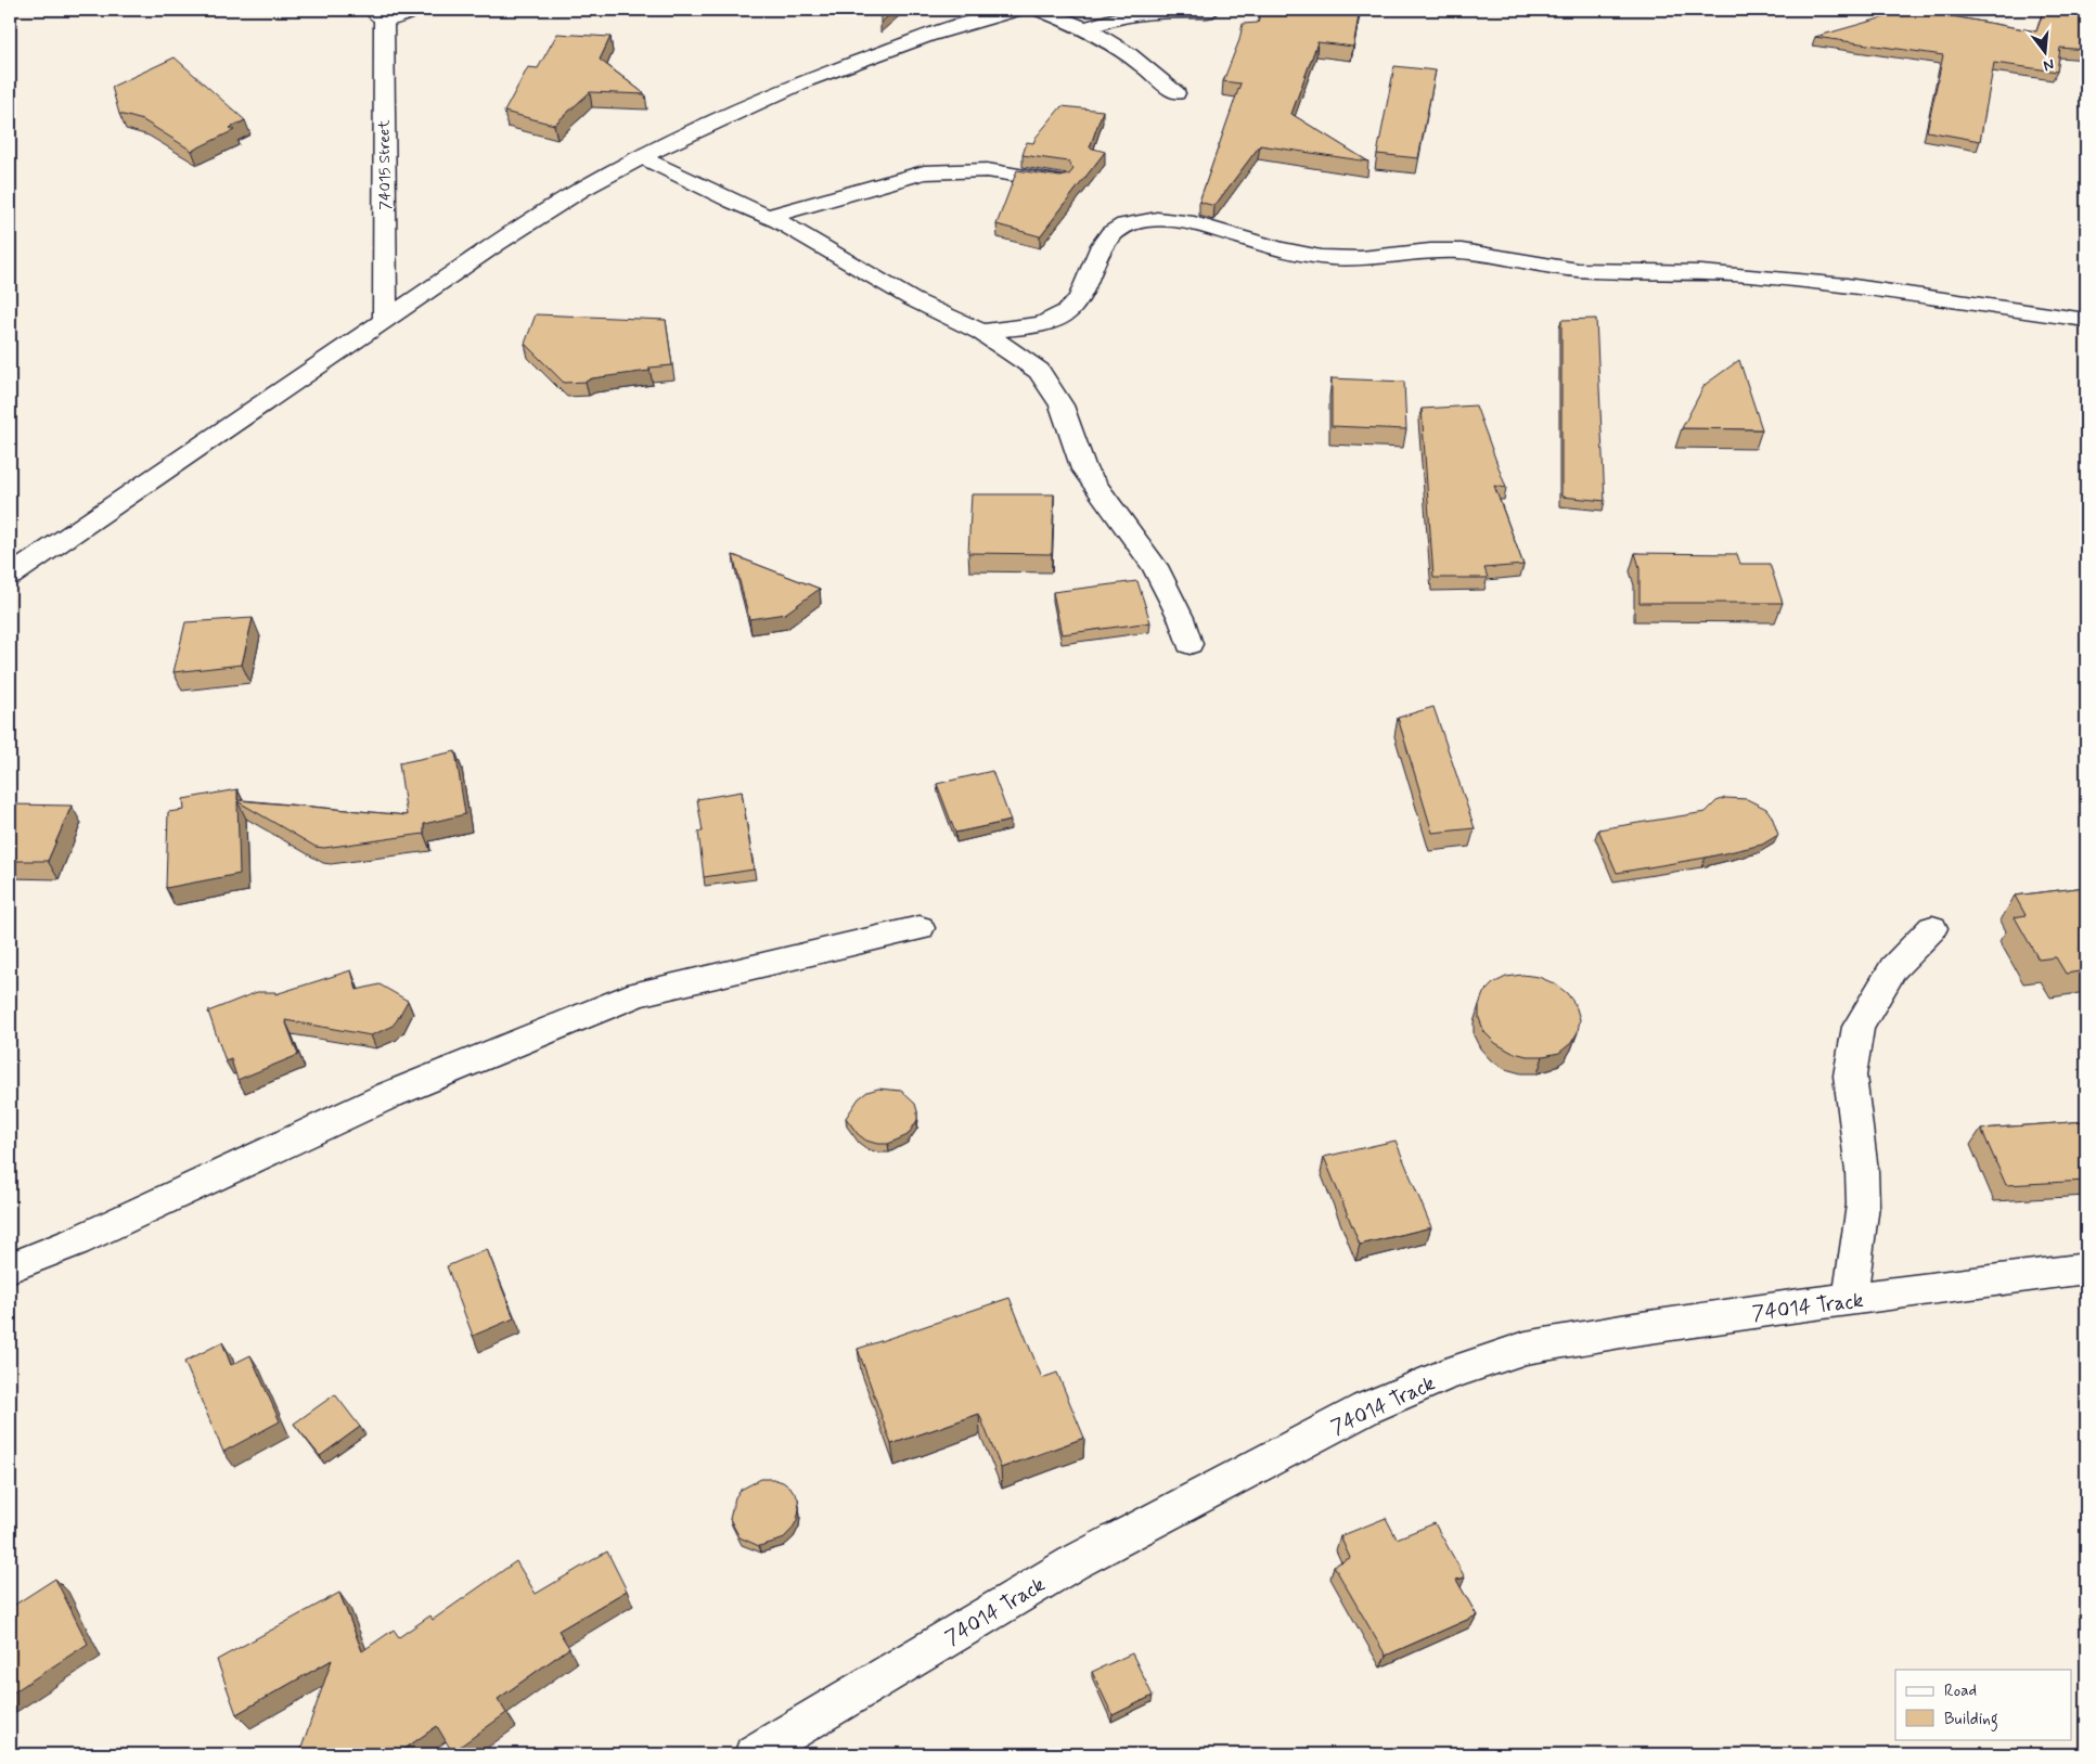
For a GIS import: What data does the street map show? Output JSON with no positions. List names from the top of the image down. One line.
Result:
{"streets":{"street":["74015 Street","74014 Track"]},"legend":["Road","Building"],"north":"bottom"}
